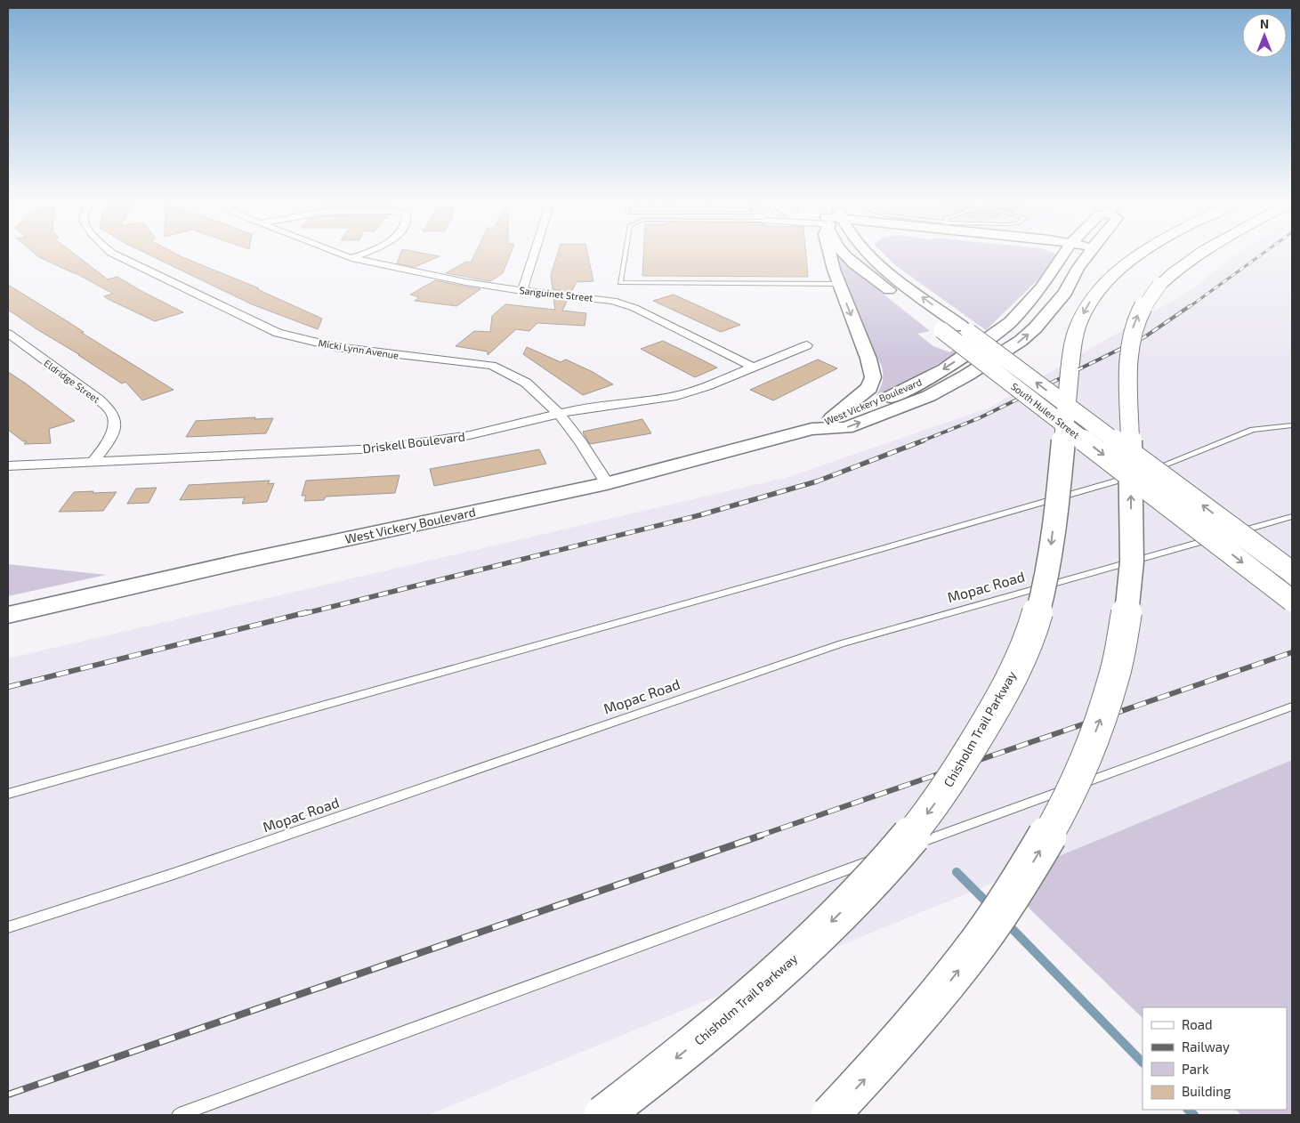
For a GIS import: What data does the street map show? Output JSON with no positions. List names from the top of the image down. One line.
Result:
{"streets":{"highway":["Chisholm Trail Parkway"],"main road":["West Vickery Boulevard","South Hulen Street"],"street":["Sanguinet Street","Micki Lynn Avenue","Eldridge Street","Driskell Boulevard"],"lane":["Mopac Road"]},"crossings":[["Sanguinet Street","Driskell Boulevard"],["Micki Lynn Avenue","West Vickery Boulevard"],["Micki Lynn Avenue","Driskell Boulevard"],["Eldridge Street","Driskell Boulevard"]],"legend":["Road","Railway","Park","Building"],"north":"top"}
